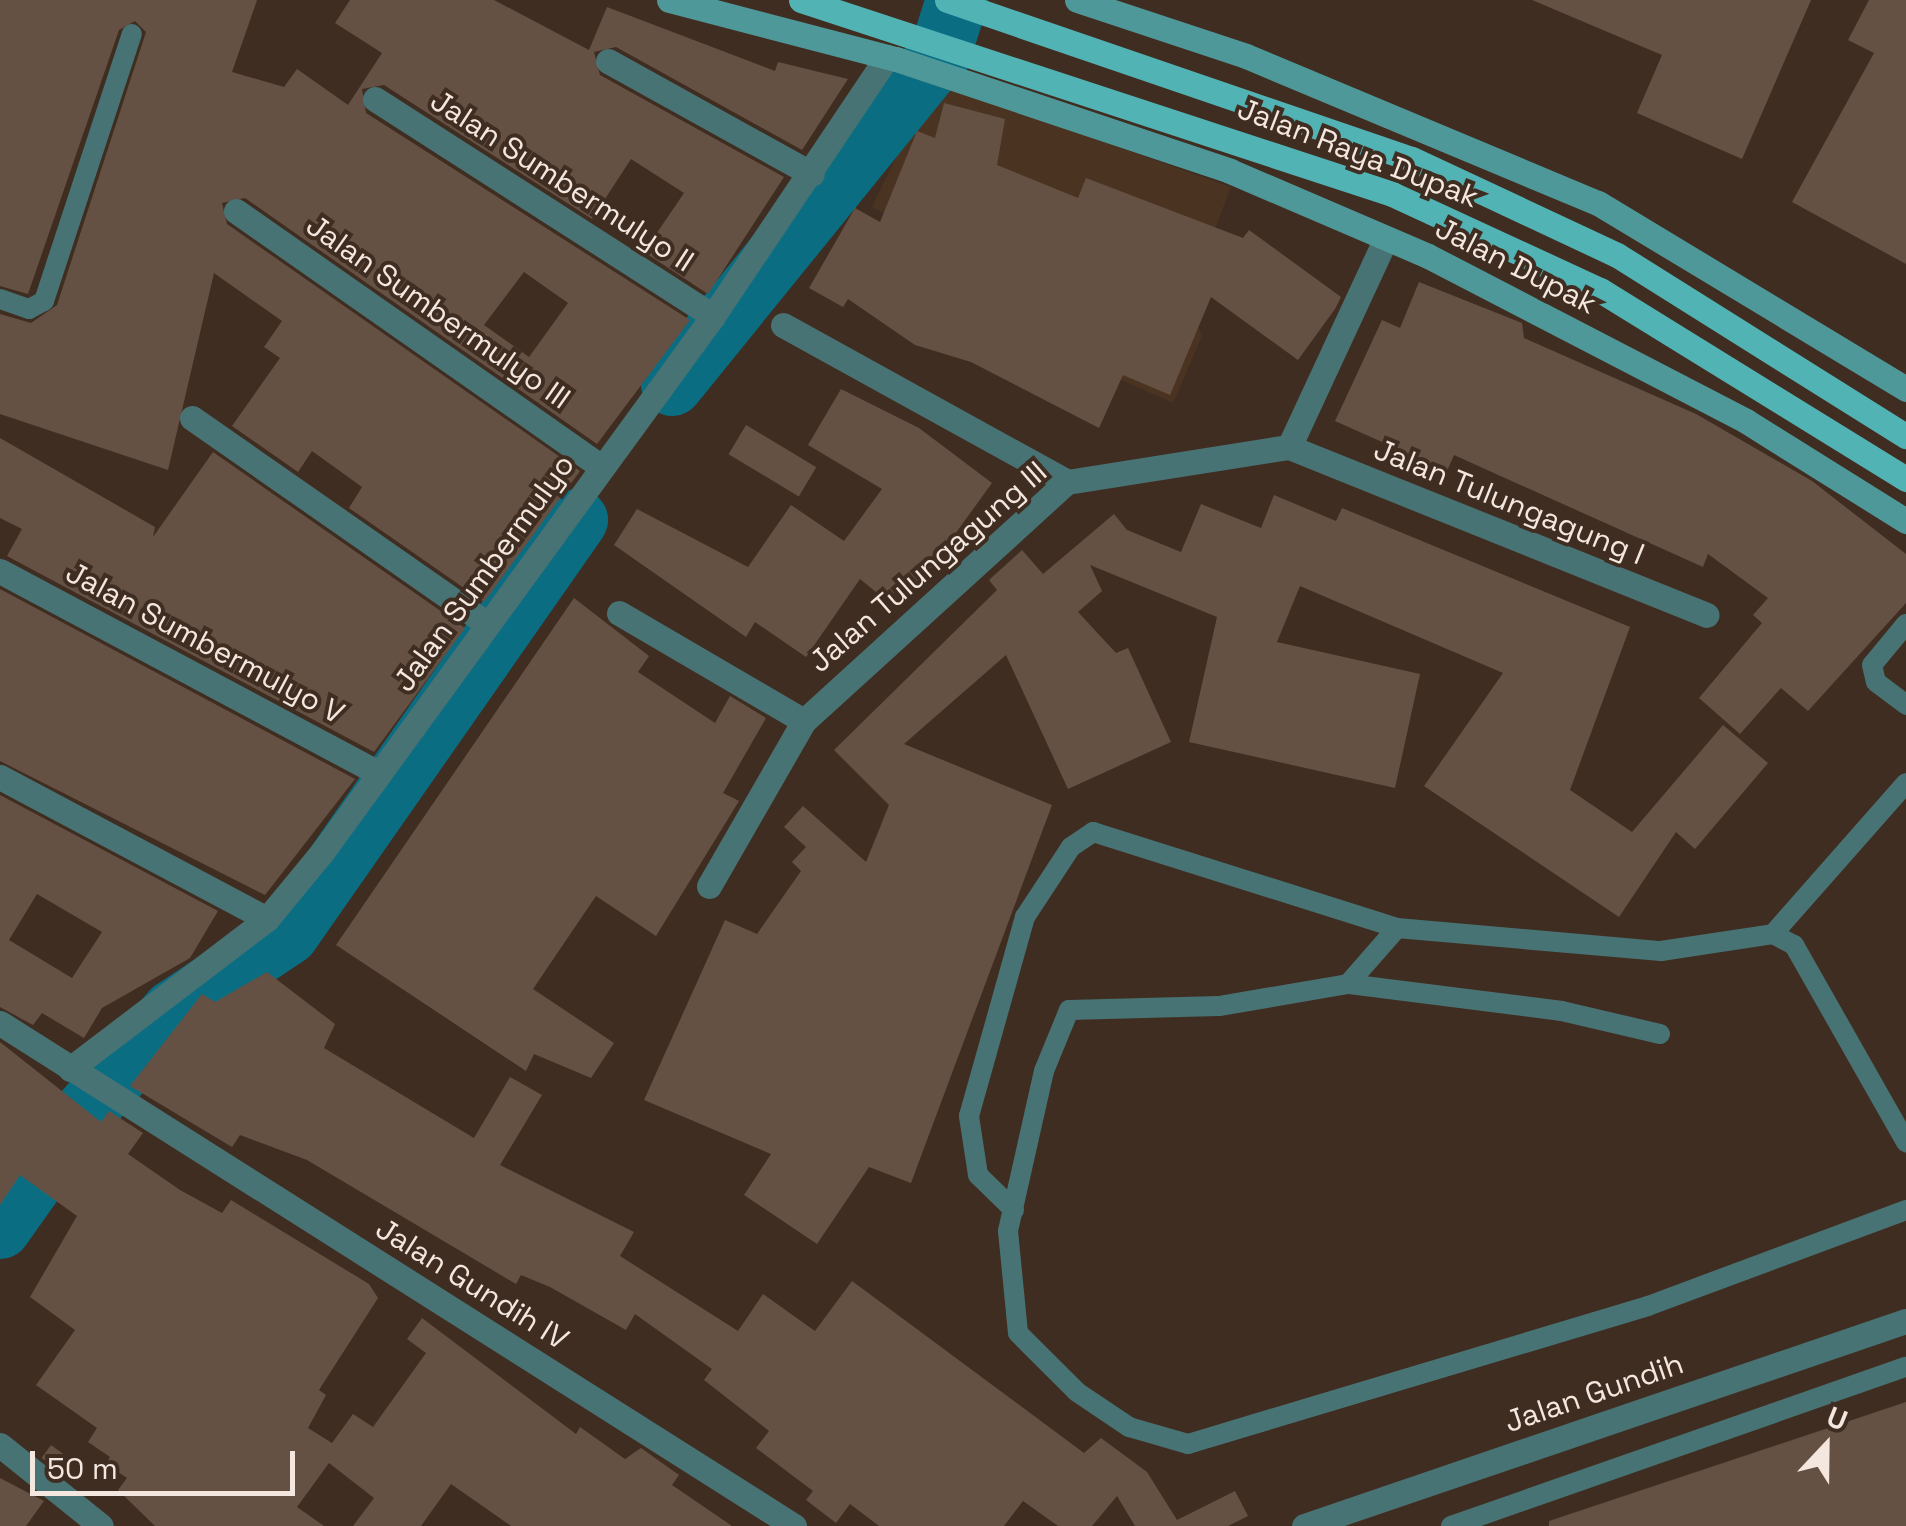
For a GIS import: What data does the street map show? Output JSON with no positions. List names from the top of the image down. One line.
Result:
{"streets":{"main road":["Jalan Raya Dupak","Jalan Dupak"],"street":["Jalan Sumbermulyo II","Jalan Sumbermulyo III","Jalan Tulungagung I","Jalan Tulungagung III","Jalan Sumbermulyo","Jalan Sumbermulyo V","Jalan Gundih IV","Jalan Gundih"]},"crossings":[["Jalan Sumbermulyo II","Jalan Sumbermulyo"],["Jalan Dupak","Jalan Sumbermulyo"],["Jalan Sumbermulyo III","Jalan Sumbermulyo"],["Jalan Tulungagung I","Jalan Tulungagung III"],["Jalan Sumbermulyo","Jalan Sumbermulyo V"],["Jalan Sumbermulyo","Jalan Gundih IV"]],"scale_bar":"50 m","north":"top"}
